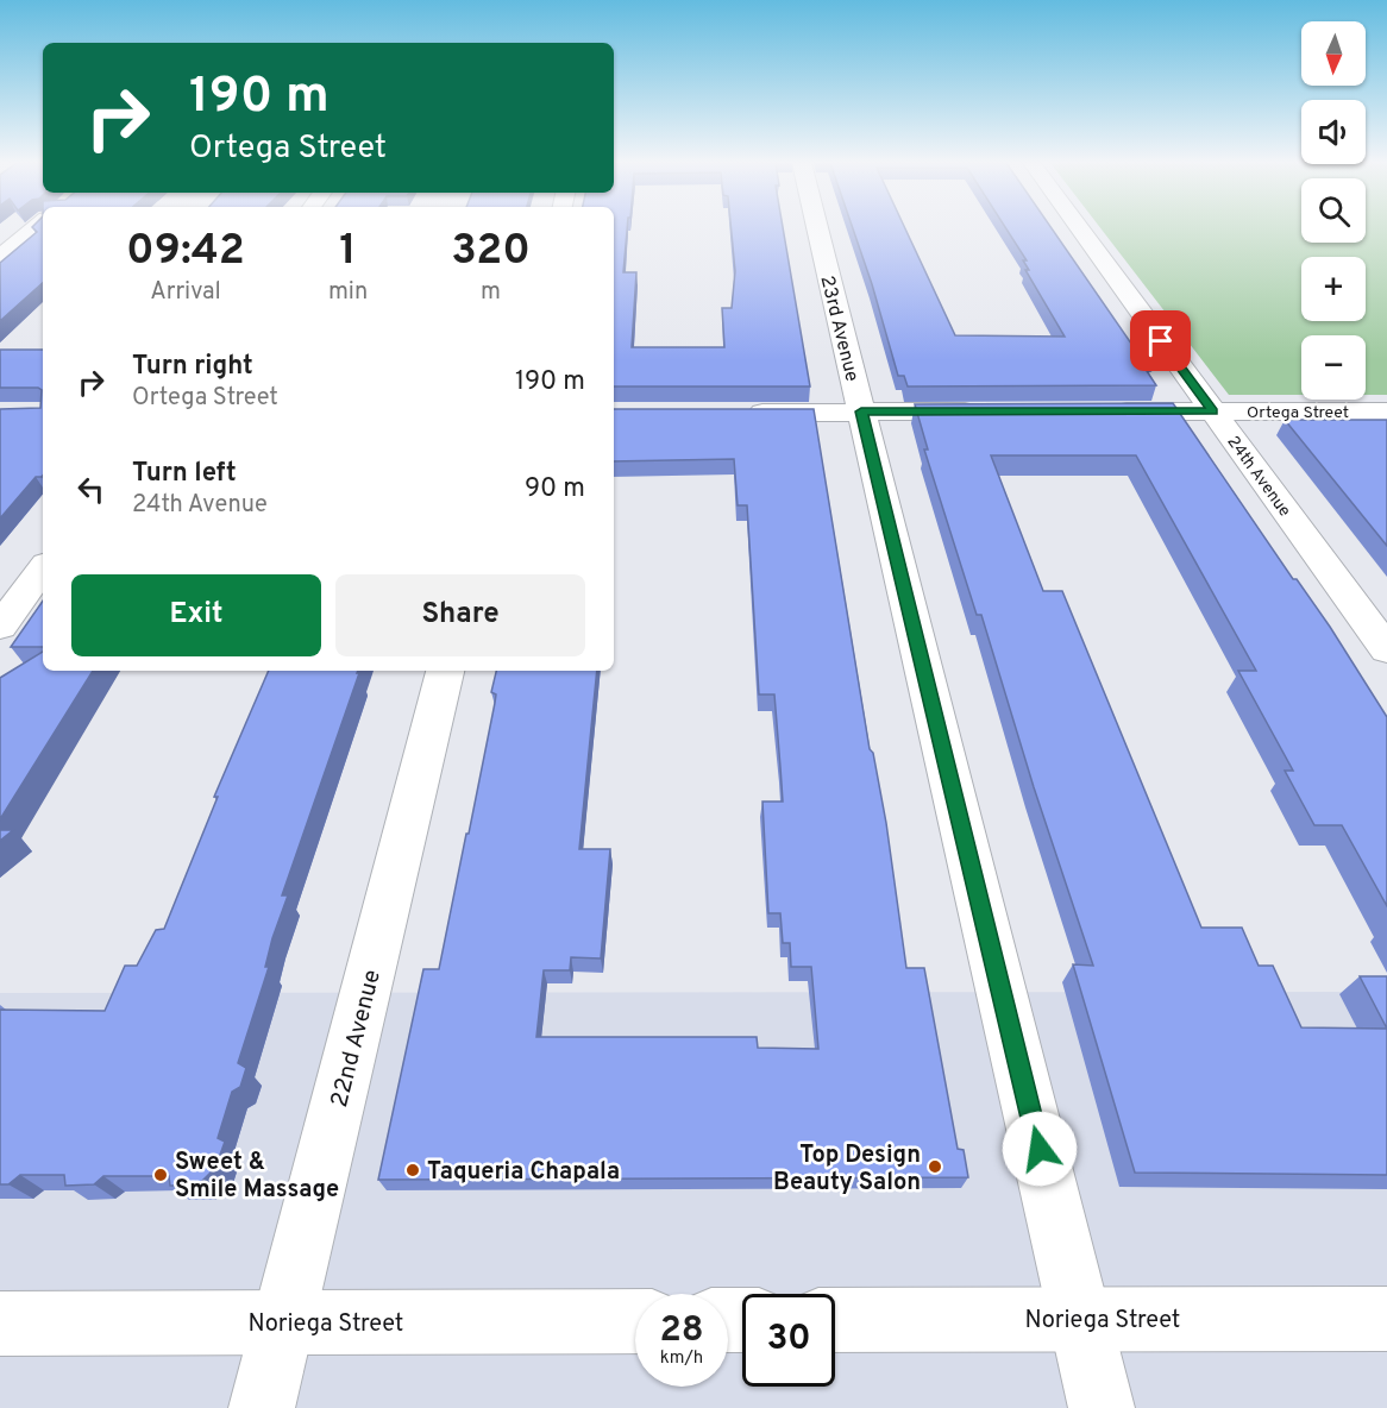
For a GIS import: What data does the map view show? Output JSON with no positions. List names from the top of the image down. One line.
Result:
{"streets":{"street":["23rd Avenue","Ortega Street","24th Avenue","22nd Avenue","Noriega Street"]},"crossings":[["23rd Avenue","Noriega Street"],["Ortega Street","24th Avenue"],["22nd Avenue","Noriega Street"]],"places":["Top Design Beauty Salon","Taqueria Chapala","Sweet & Smile Massage"],"north":"bottom","page":{"map_buttons":["+","−"],"turn":["190 m","Ortega Street"],"eta":["09:42","Arrival","1","min","320","m"],"list":[{"name":"Turn right","note":"Ortega Street","value":"190 m"},{"name":"Turn left","note":"24th Avenue","value":"90 m"}],"buttons":["Exit","Share"],"speed":"28 km/h","limit":"30"}}
